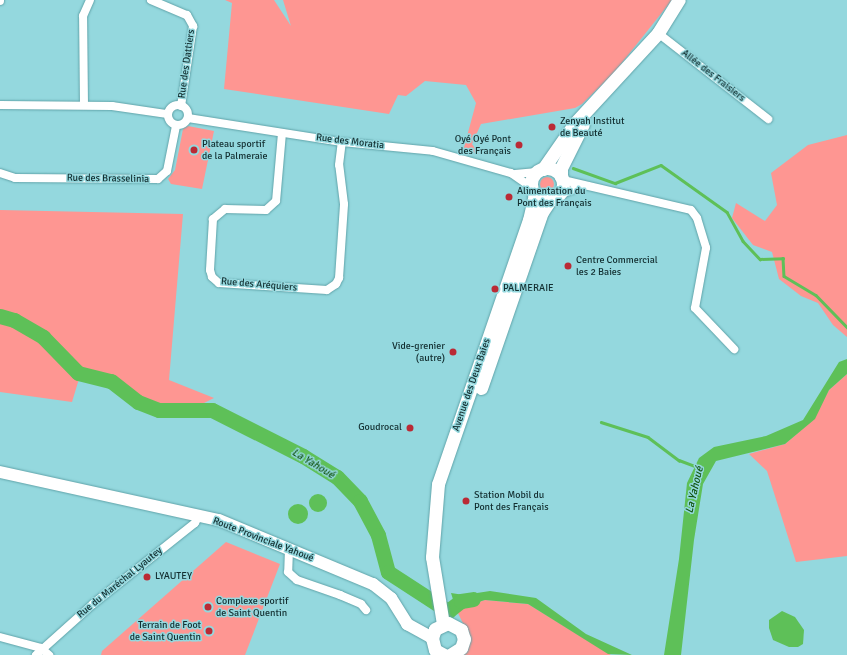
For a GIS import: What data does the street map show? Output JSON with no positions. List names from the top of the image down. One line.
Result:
{"streets":{"main road":["Avenue des Deux Baies","Route Provinciale Yahoué"],"street":["Rue des Dattiers","Allée des Fraisiers","Rue des Moratia","Rue des Brasselinia","Rue des Aréquiers","Rue du Maréchal Lyautey"]},"crossings":[["Rue des Dattiers","Rue des Moratia"],["Rue des Dattiers","Rue des Brasselinia"],["Rue des Moratia","Rue des Brasselinia"],["Rue des Moratia","Rue des Aréquiers"],["Rue des Moratia","Avenue des Deux Baies"],["Route Provinciale Yahoué","Rue du Maréchal Lyautey"]],"water":["La Yahoué"],"places":["Zenyah Institut de Beauté","Oyé Oyé Pont des Français","Plateau sportif de la Palmeraie","Alimentation du Pont des Français","Centre Commercial les 2 Baies","PALMERAIE","Vide-grenier (autre)","Goudrocal","Station Mobil du Pont des Français","LYAUTEY","Complexe sportif de Saint Quentin","Terrain de Foot de Saint Quentin"]}
